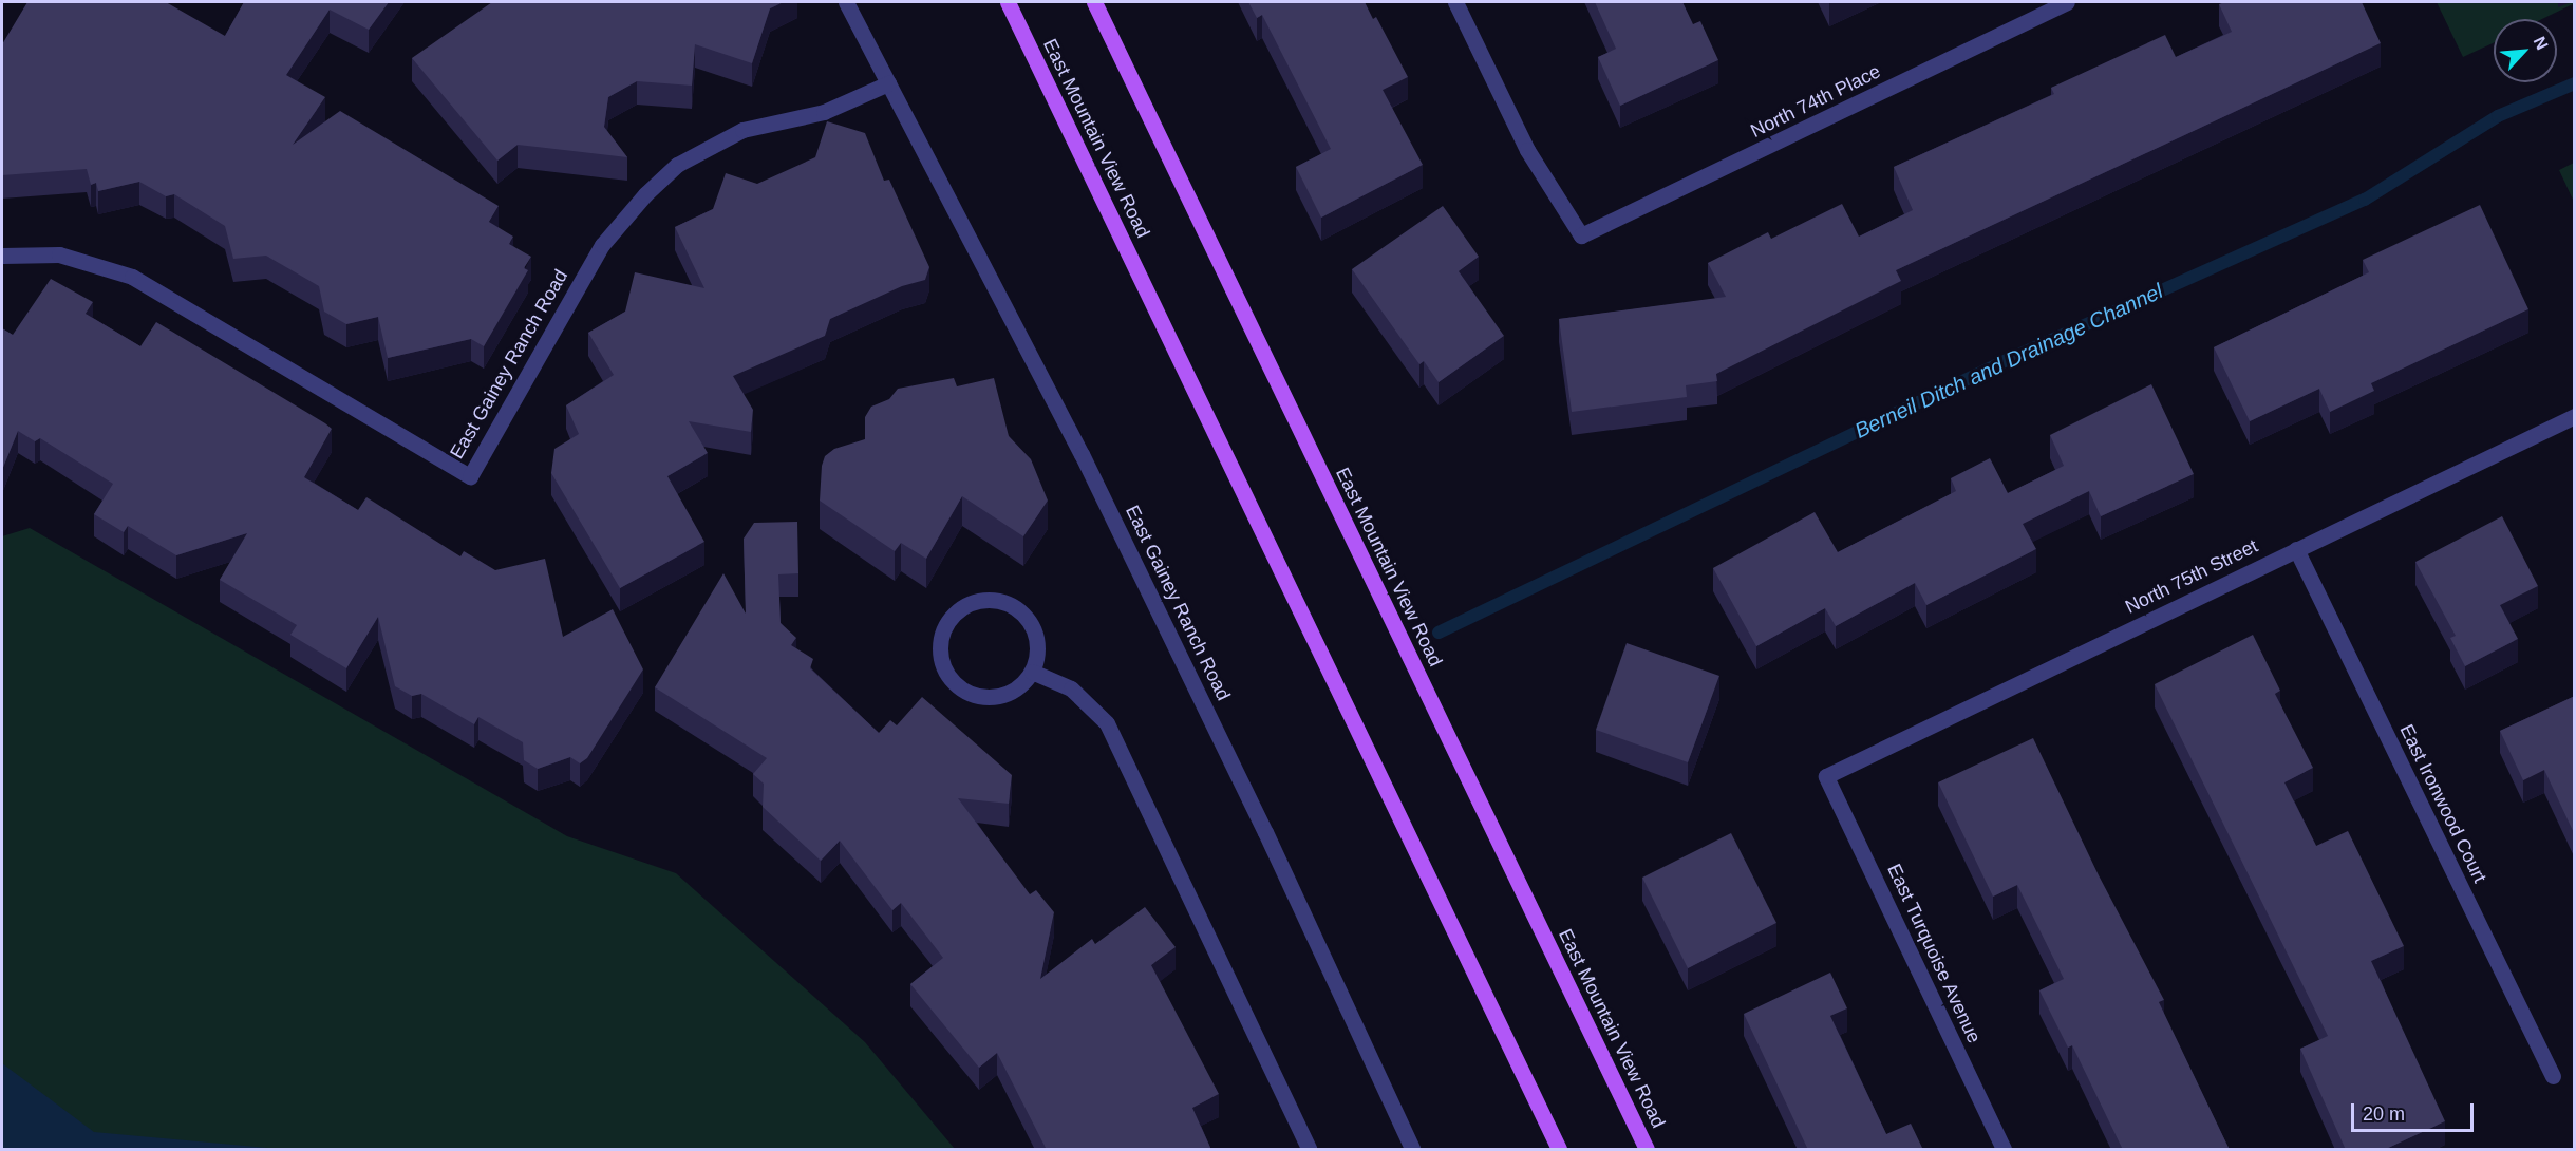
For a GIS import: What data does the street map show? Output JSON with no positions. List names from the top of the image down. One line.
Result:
{"streets":{"main road":["East Mountain View Road"],"street":["North 74th Place","East Gainey Ranch Road","North 75th Street","East Ironwood Court","East Turquoise Avenue"]},"crossings":[["North 75th Street","East Ironwood Court"],["North 75th Street","East Turquoise Avenue"]],"water":["Berneil Ditch and Drainage Channel"],"scale_bar":"20 m","north":"top right"}
